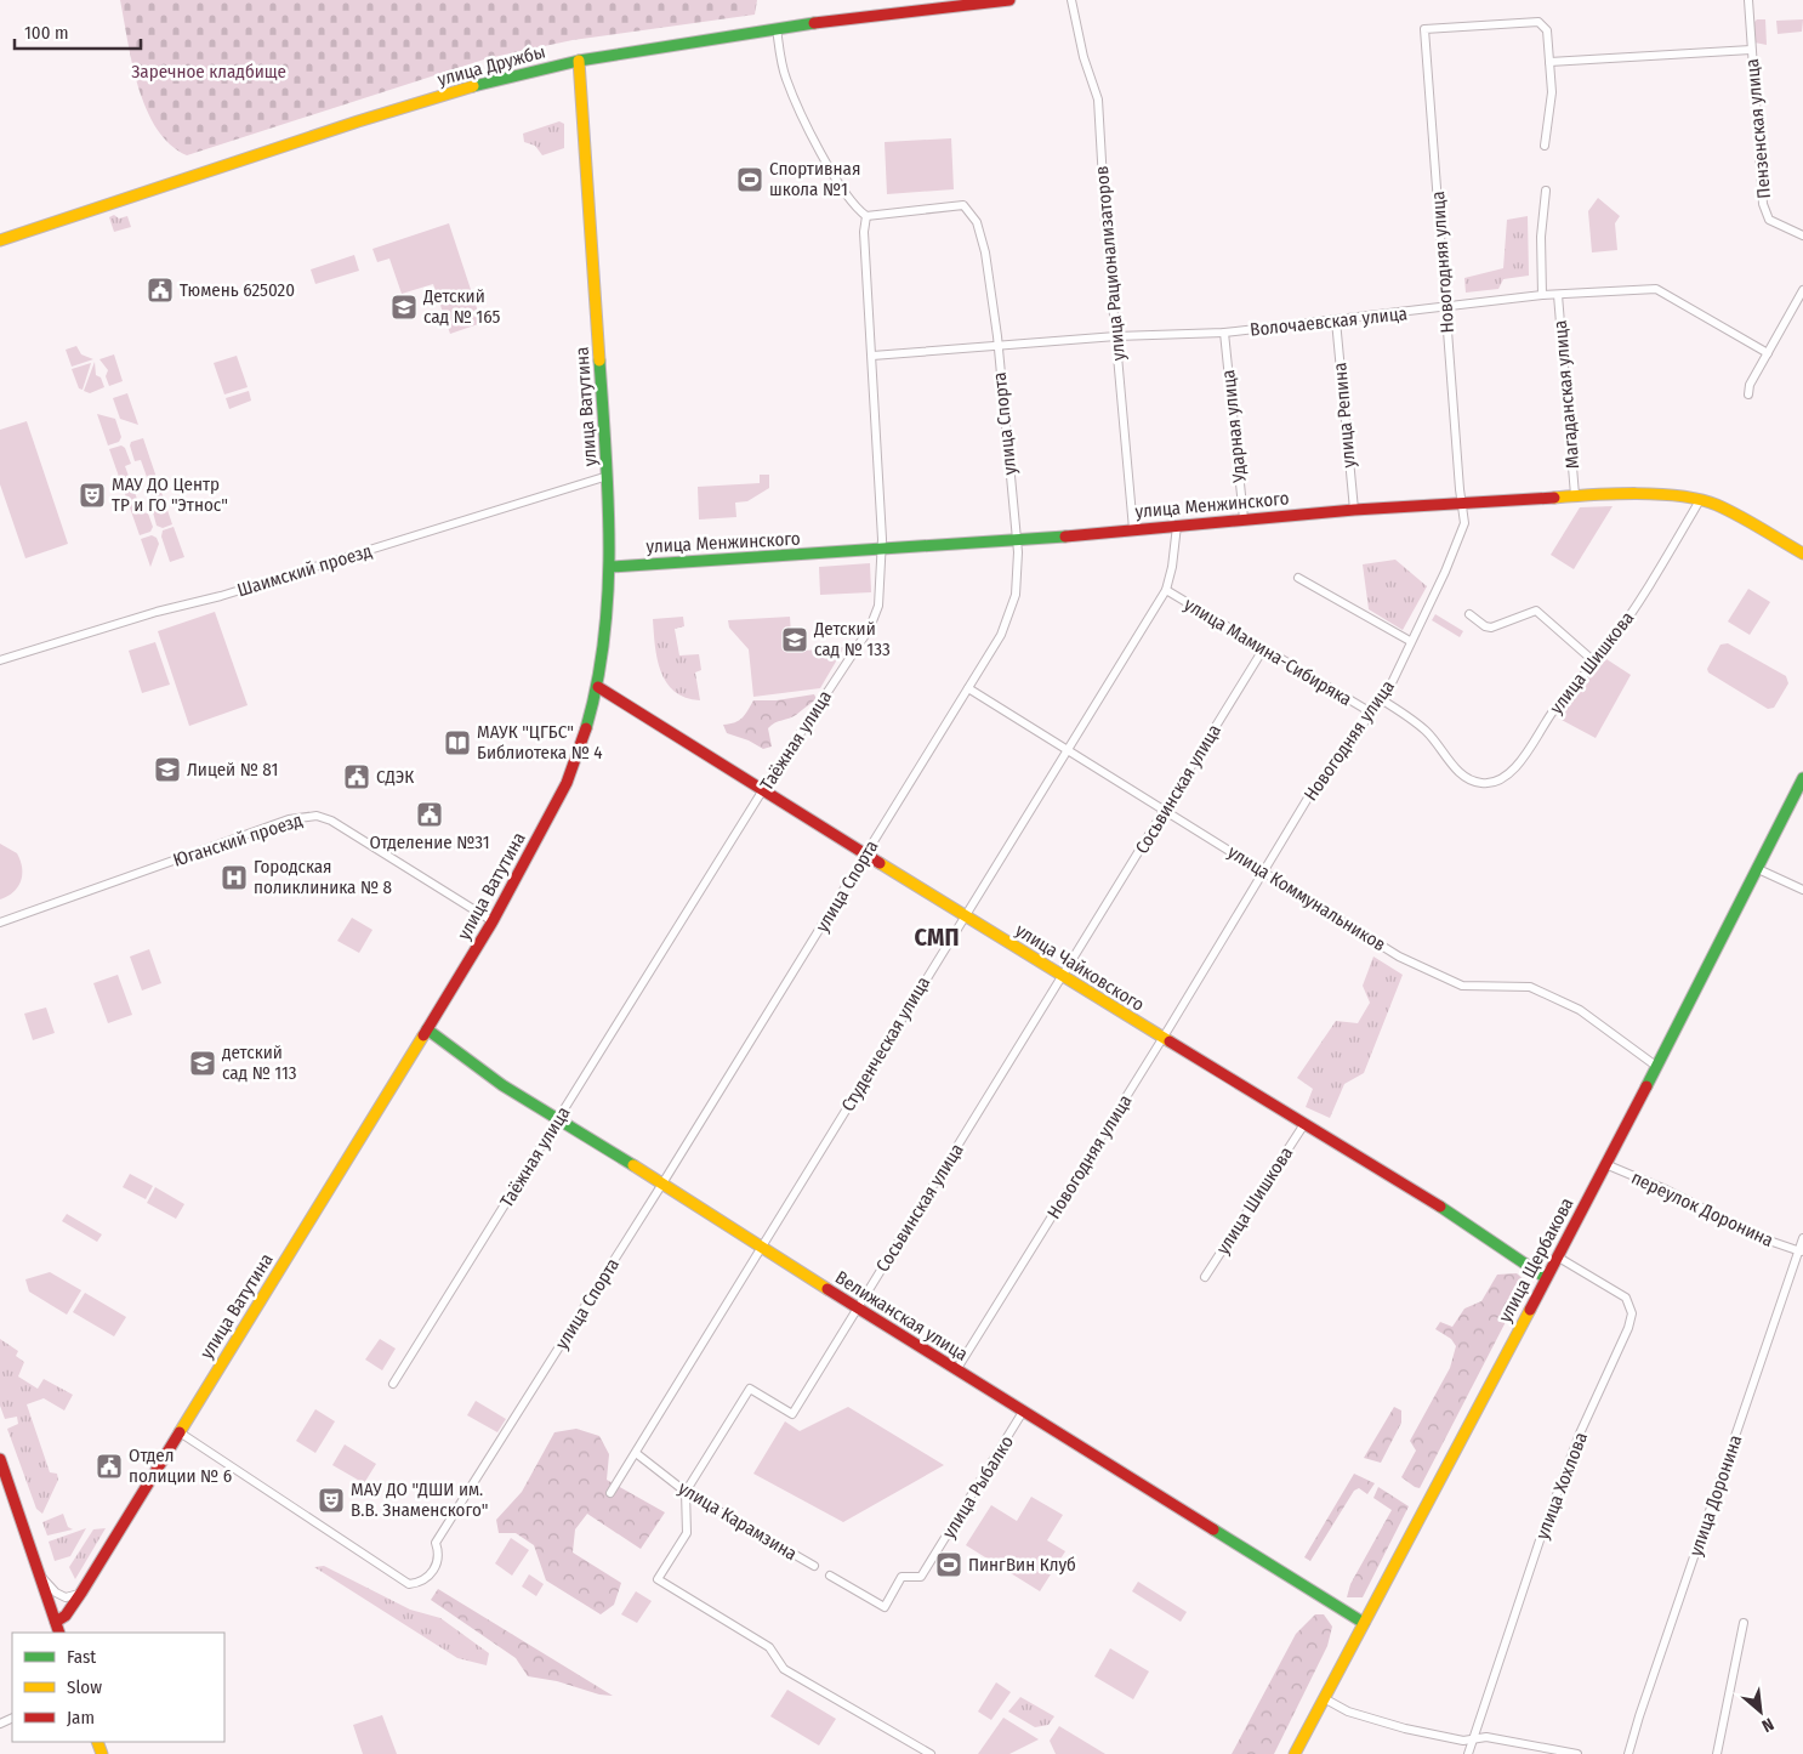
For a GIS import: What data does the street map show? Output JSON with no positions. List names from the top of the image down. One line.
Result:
{"streets":{"main road":["улица Дружбы","улица Ватутина","улица Менжинского","улица Чайковского","улица Щербакова","Велижанская улица"],"street":["Пензенская улица","Новогодняя улица","улица Рационализаторов","Волочаевская улица","Магаданская улица","улица Репина","улица Спорта","Ударная улица","Шаимский проезд","улица Мамина-Сибиряка","улица Шишкова","Таёжная улица","Сосьвинская улица","Юганский проезд","улица Коммунальников","Студенческая улица","переулок Доронина","улица Хохлова","улица Рыбалко","улица Доронина","улица Карамзина"]},"crossings":[["улица Дружбы","улица Ватутина"],["Новогодняя улица","Волочаевская улица"],["Новогодняя улица","улица Менжинского"],["Новогодняя улица","улица Мамина-Сибиряка"],["Новогодняя улица","улица Коммунальников"],["Новогодняя улица","улица Чайковского"],["Новогодняя улица","Велижанская улица"],["улица Рационализаторов","Волочаевская улица"],["улица Рационализаторов","улица Менжинского"],["Волочаевская улица","Магаданская улица"],["Волочаевская улица","улица Репина"],["Волочаевская улица","улица Спорта"],["Волочаевская улица","Ударная улица"],["Волочаевская улица","Таёжная улица"],["Магаданская улица","улица Менжинского"],["улица Ватутина","улица Спорта"],["улица Ватутина","улица Менжинского"],["улица Ватутина","Шаимский проезд"],["улица Ватутина","Юганский проезд"],["улица Ватутина","улица Чайковского"],["улица Ватутина","Велижанская улица"],["улица Репина","улица Менжинского"],["улица Спорта","улица Менжинского"],["улица Спорта","Таёжная улица"],["улица Спорта","улица Коммунальников"],["улица Спорта","улица Чайковского"],["улица Спорта","Велижанская улица"],["Ударная улица","улица Менжинского"],["улица Менжинского","улица Шишкова"],["улица Менжинского","Таёжная улица"],["улица Менжинского","Студенческая улица"],["улица Мамина-Сибиряка","улица Шишкова"],["улица Мамина-Сибиряка","Сосьвинская улица"],["улица Мамина-Сибиряка","Студенческая улица"],["улица Шишкова","улица Чайковского"],["Таёжная улица","улица Чайковского"],["Таёжная улица","Велижанская улица"],["Сосьвинская улица","улица Коммунальников"],["Сосьвинская улица","улица Чайковского"],["Сосьвинская улица","Велижанская улица"],["Сосьвинская улица","улица Карамзина"],["улица Коммунальников","Студенческая улица"],["улица Коммунальников","улица Щербакова"],["улица Чайковского","Студенческая улица"],["улица Чайковского","улица Щербакова"],["Студенческая улица","Велижанская улица"],["Студенческая улица","улица Карамзина"],["переулок Доронина","улица Щербакова"],["переулок Доронина","улица Доронина"],["улица Щербакова","Велижанская улица"],["улица Щербакова","улица Хохлова"],["Велижанская улица","улица Рыбалко"]],"districts":["СМП"],"parks":["Заречное кладбище"],"places":{"sports":["Спортивная школа №1","ПингВин Клуб"],"public building":["Тюмень 625020","СДЭК","Отделение №31","Отдел полиции № 6"],"school or university":["Детский сад № 165","Детский сад № 133","Лицей № 81","детский сад № 113"],"theatre":["МАУ ДО Центр ТР и ГО \"Этнос\"","МАУ ДО \"ДШИ им. В.В. Знаменского\""],"library":["МАУК \"ЦГБС\" Библиотека № 4"],"hospital":["Городская поликлиника № 8"]},"legend":["Fast","Slow","Jam"],"scale_bar":"100 m","north":"bottom right"}
